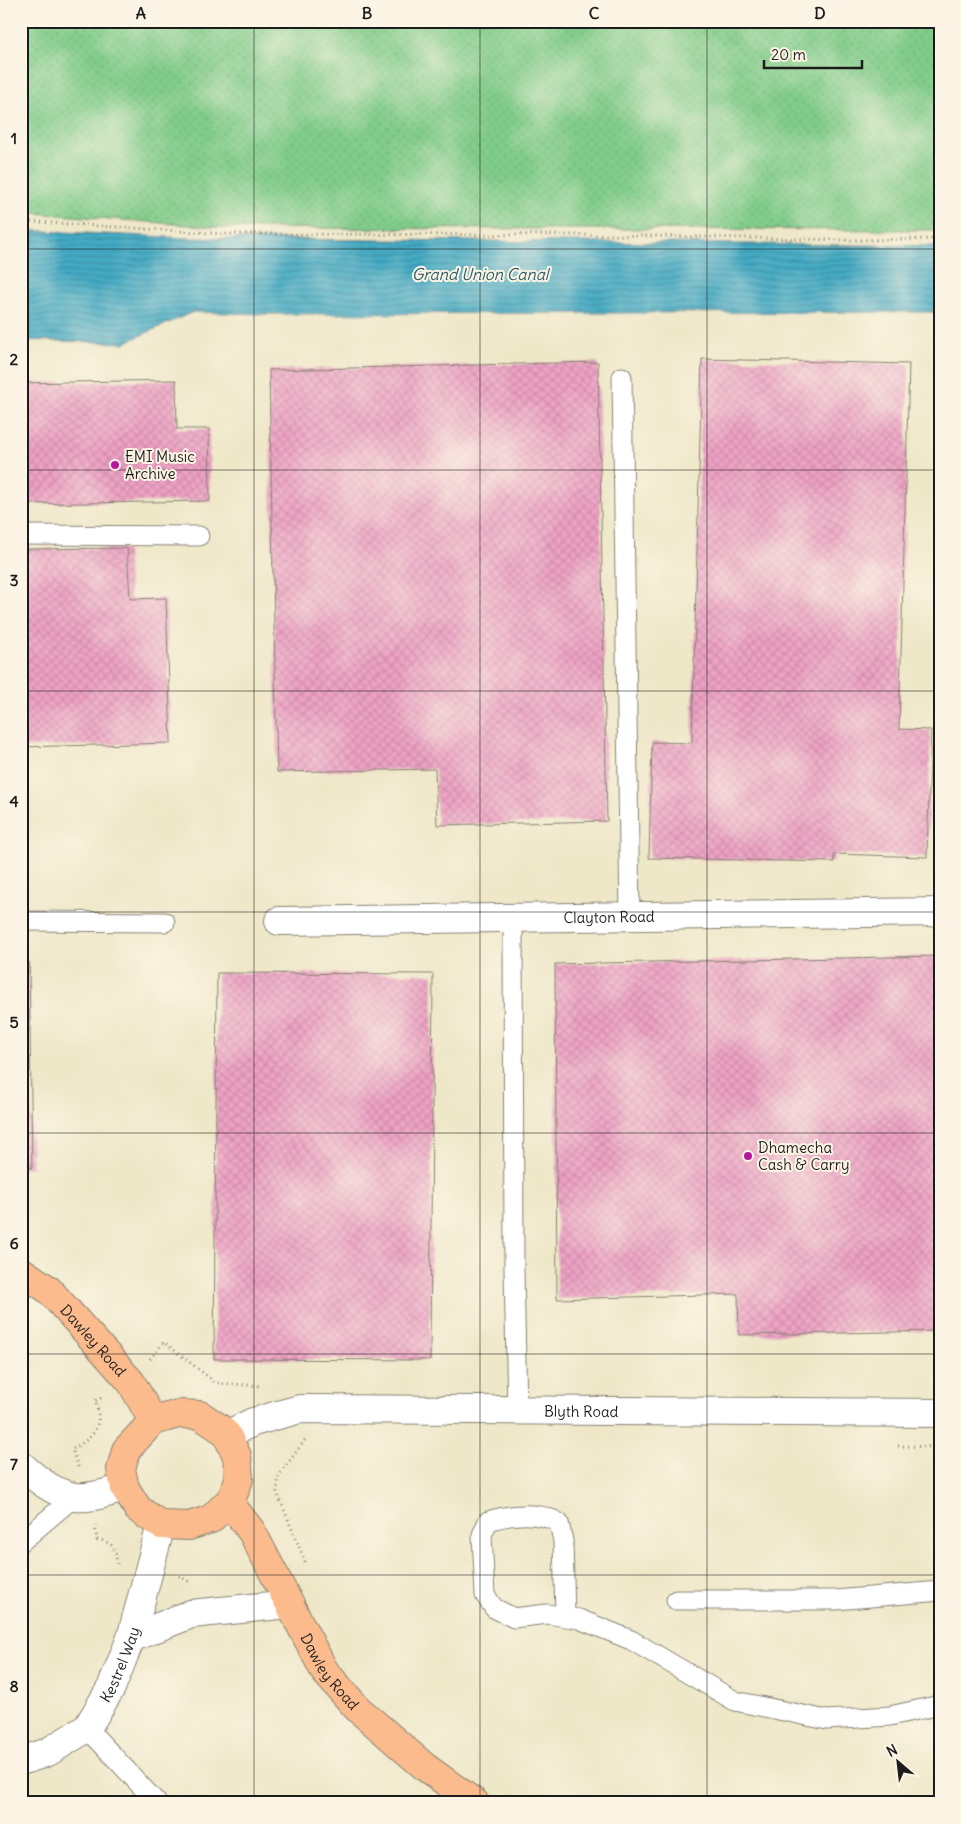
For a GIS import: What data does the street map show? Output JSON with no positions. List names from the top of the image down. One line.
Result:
{"streets":{"main road":["Dawley Road"],"street":["Clayton Road","Blyth Road","Kestrel Way"]},"crossings":[["Dawley Road","Blyth Road"],["Dawley Road","Kestrel Way"],["Blyth Road","Kestrel Way"]],"water":["Grand Union Canal"],"places":["EMI Music Archive","Dhamecha Cash & Carry"],"scale_bar":"20 m","north":"top left","grid":{"columns":["A","B","C","D"],"rows":["1","2","3","4","5","6","7","8"]}}
